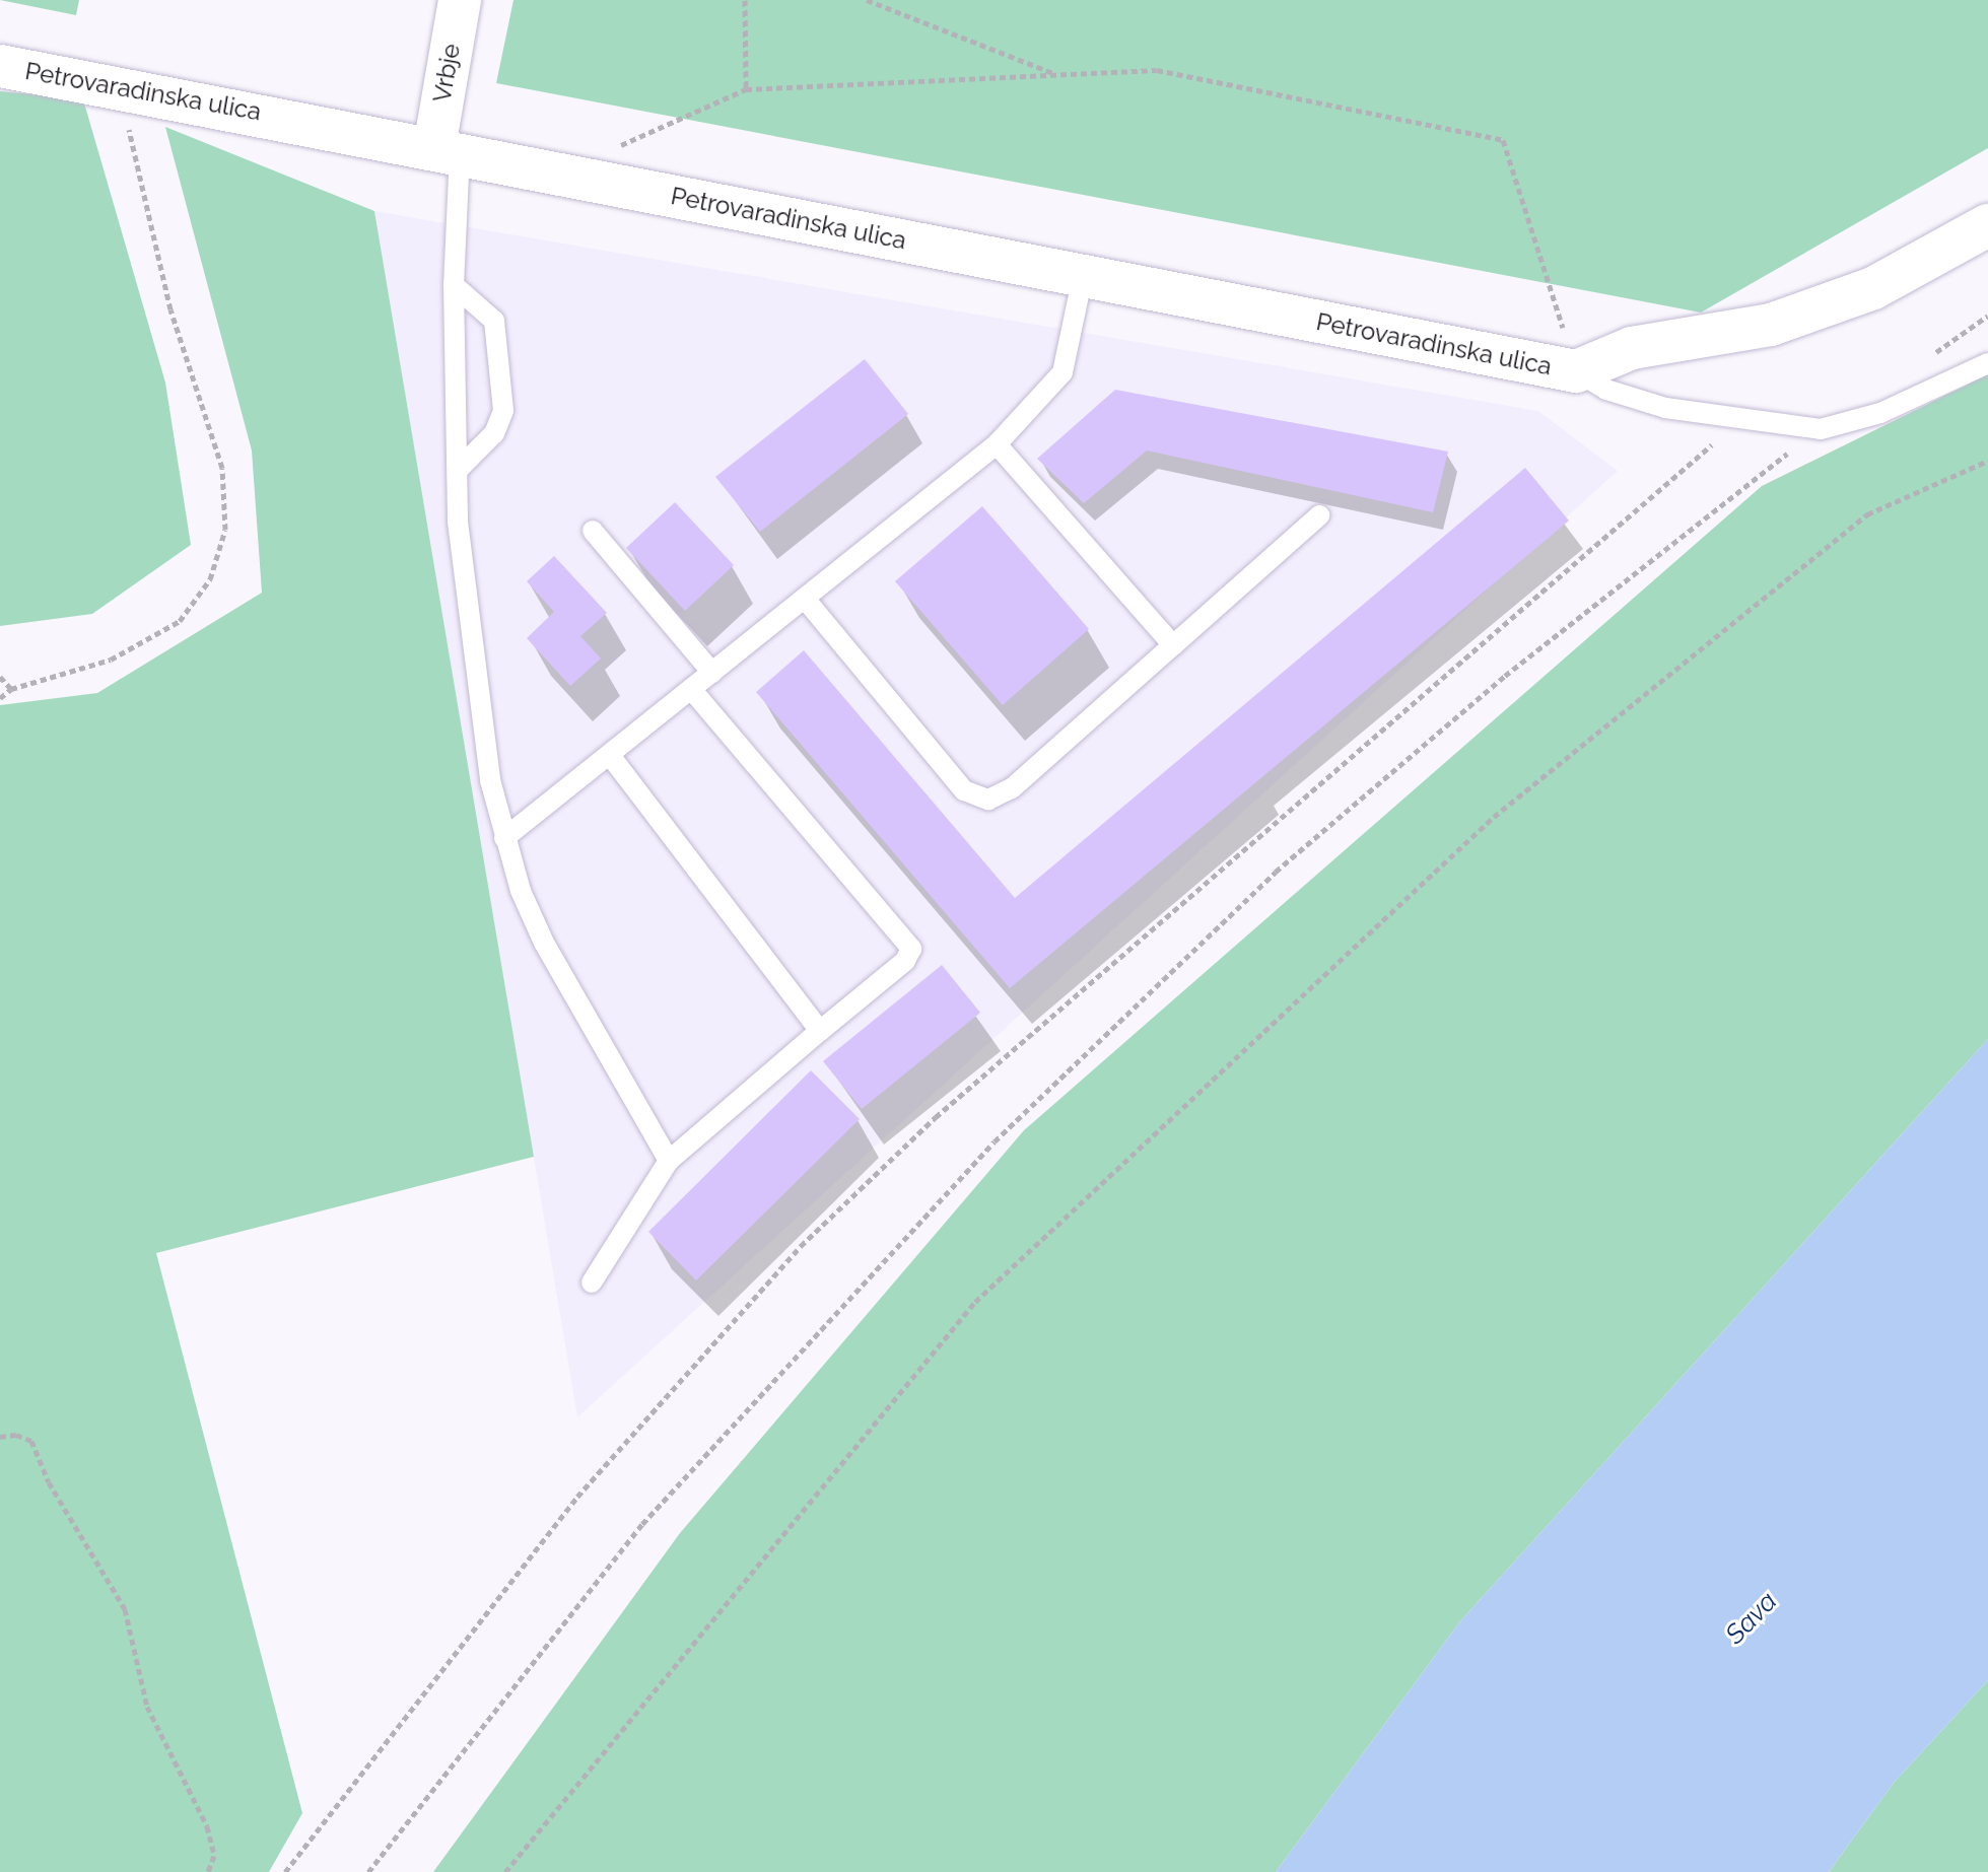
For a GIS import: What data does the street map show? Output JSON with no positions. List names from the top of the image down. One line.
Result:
{"streets":{"street":["Vrbje","Petrovaradinska ulica"]},"crossings":[["Vrbje","Petrovaradinska ulica"]],"water":["Sava"]}
